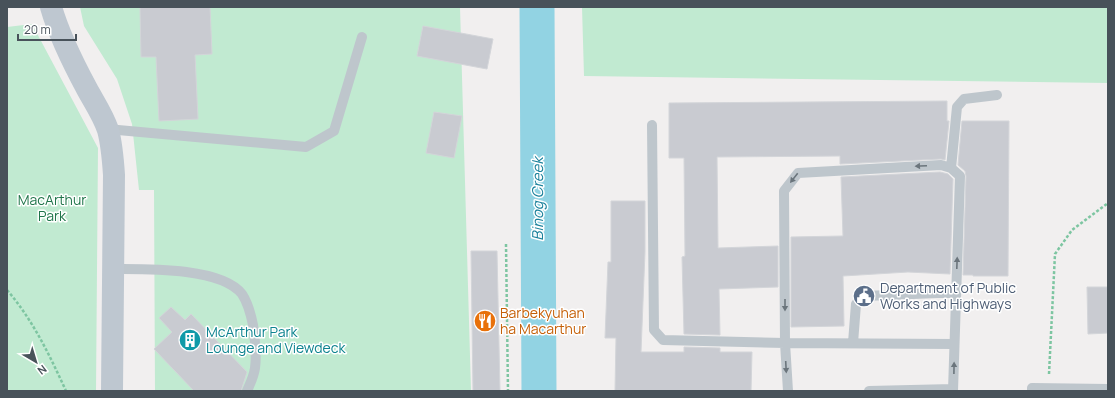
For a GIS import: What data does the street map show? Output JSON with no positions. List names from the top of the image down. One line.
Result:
{"water":["Binog Creek"],"parks":["MacArthur Park"],"places":{"public building":["Department of Public Works and Highways"],"restaurant":["Barbekyuhan ha Macarthur"],"building":["McArthur Park Lounge and Viewdeck"]},"scale_bar":"20 m","north":"bottom right"}
